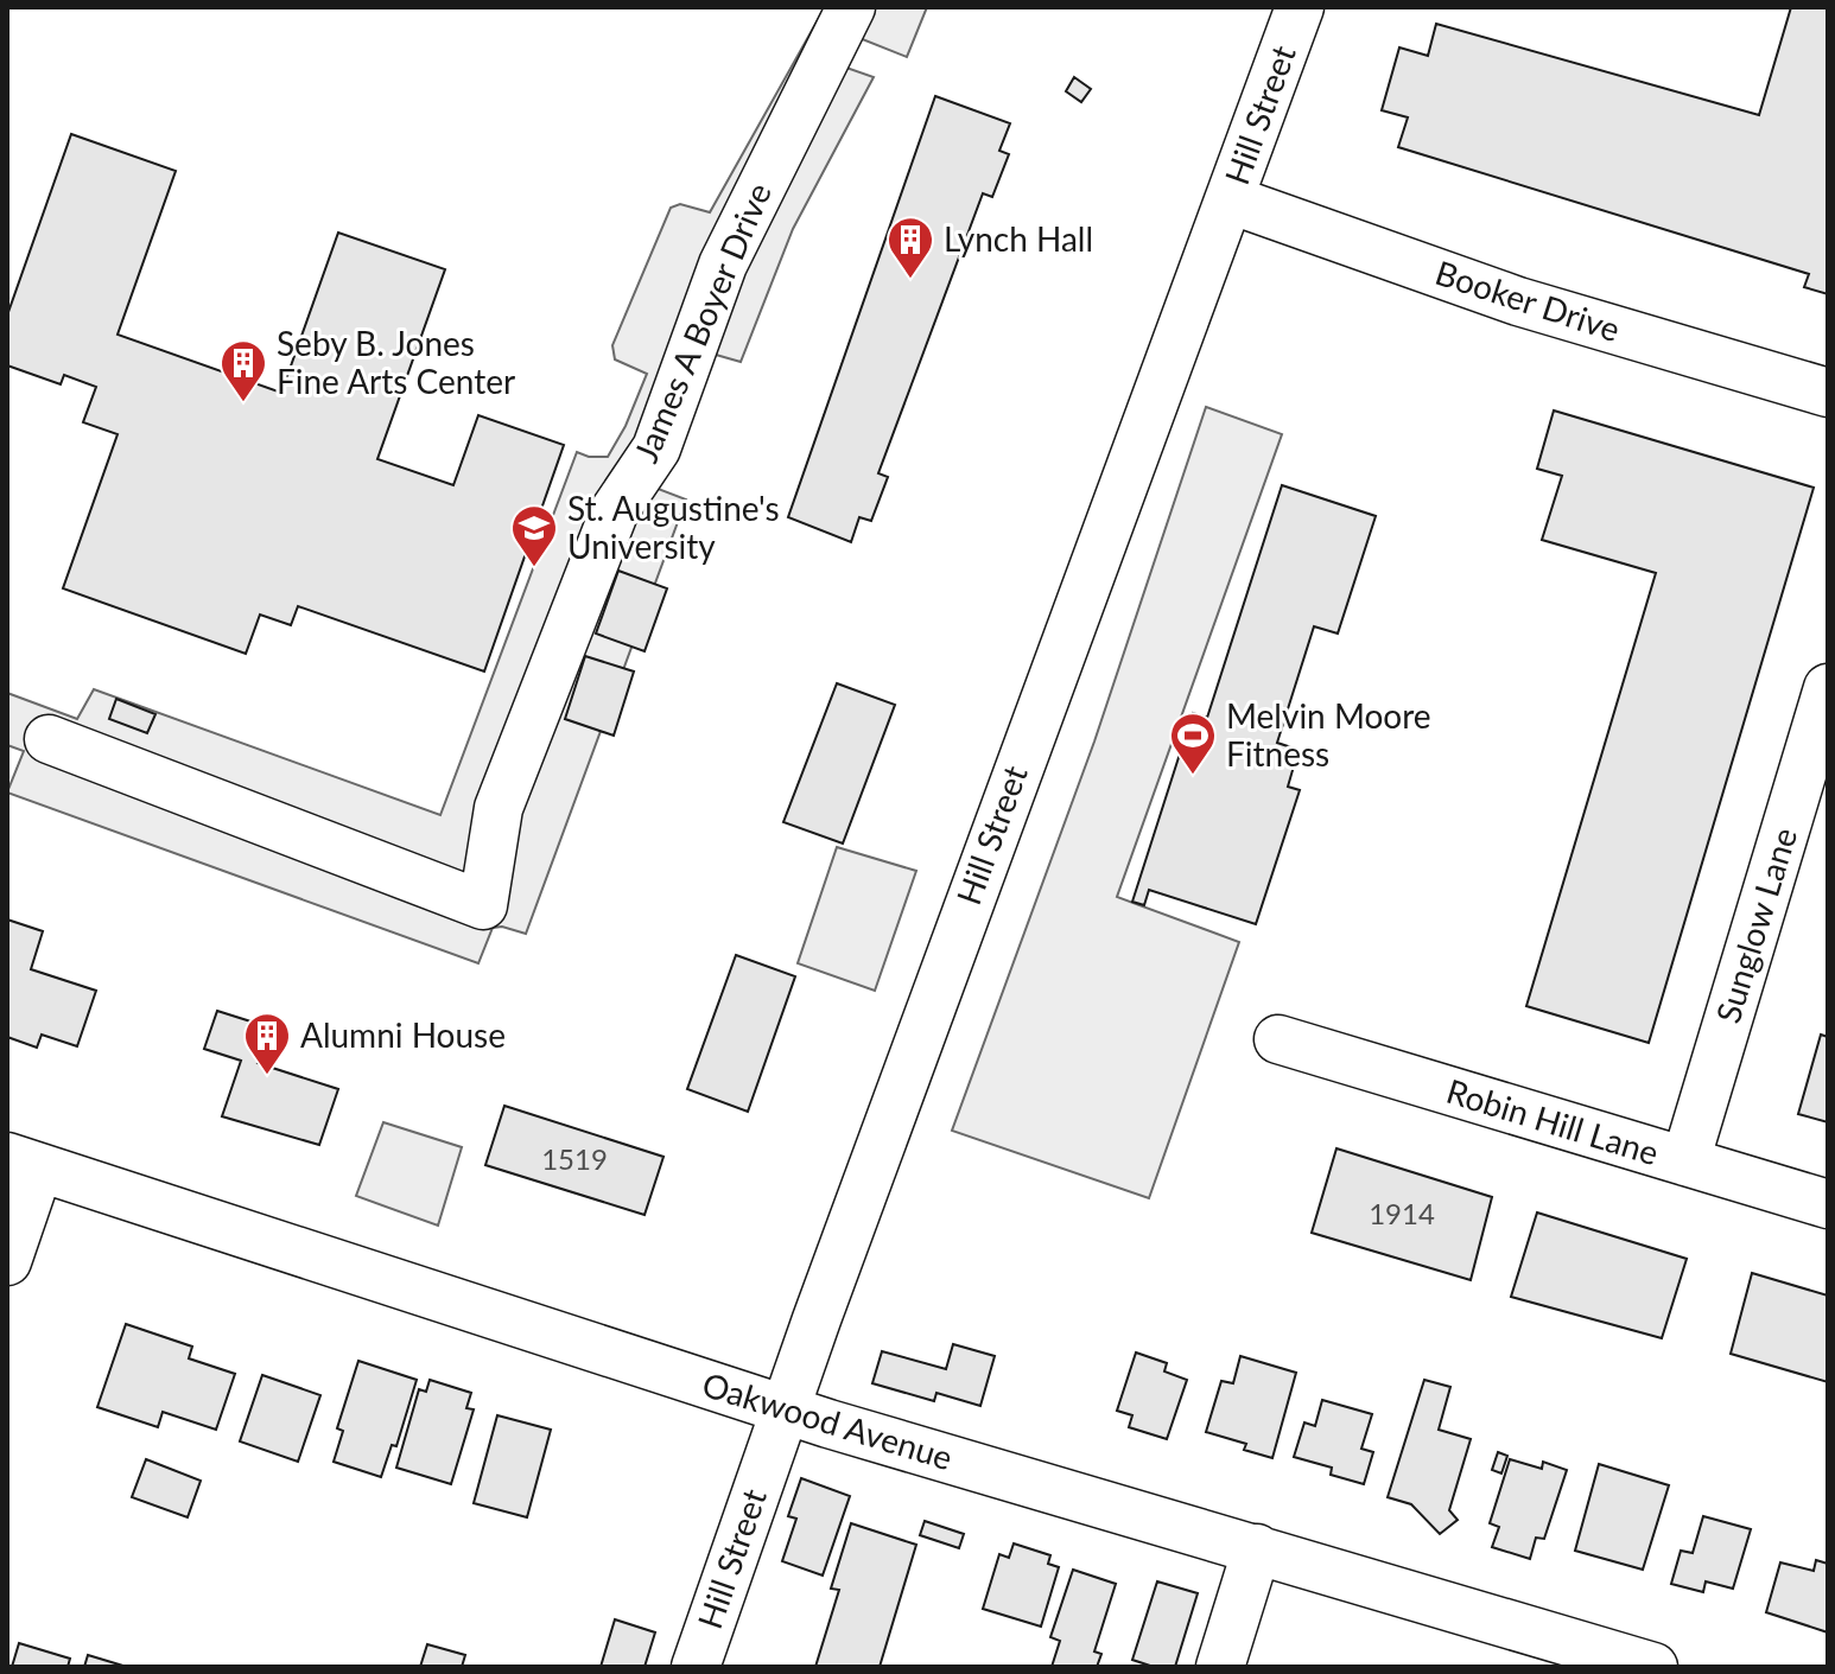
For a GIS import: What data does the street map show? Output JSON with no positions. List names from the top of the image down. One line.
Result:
{"streets":{"street":["Hill Street","Booker Drive","James A Boyer Drive","Sunglow Lane","Robin Hill Lane","Oakwood Avenue"]},"crossings":[["Hill Street","Booker Drive"],["Hill Street","Oakwood Avenue"],["Sunglow Lane","Robin Hill Lane"]],"places":{"building":["Lynch Hall","Seby B. Jones Fine Arts Center","Alumni House"],"school or university":["St. Augustine's University"],"sports":["Melvin Moore Fitness"]},"house_numbers":["1519","1914"]}
